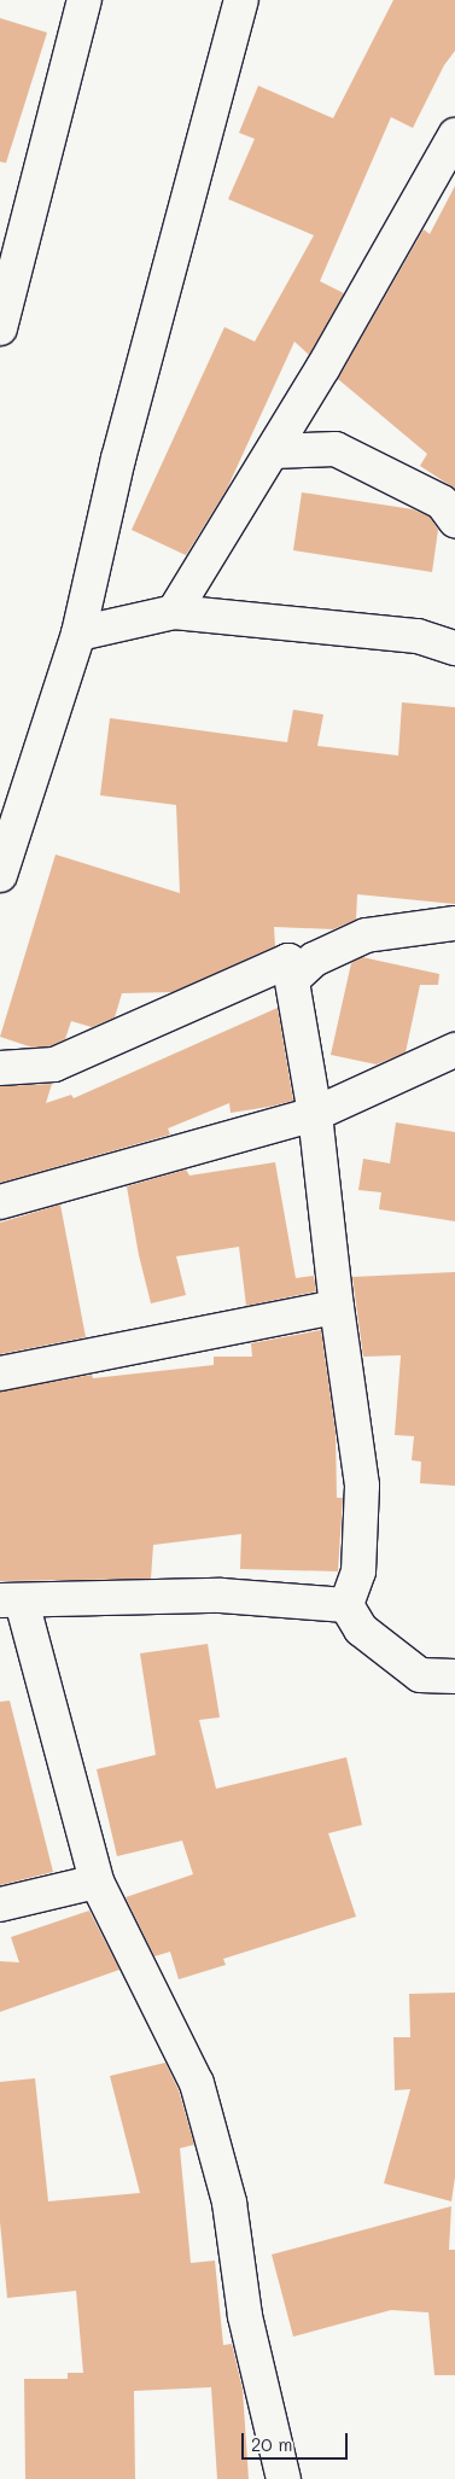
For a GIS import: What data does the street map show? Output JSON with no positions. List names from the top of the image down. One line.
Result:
{"scale_bar":"20 m"}
